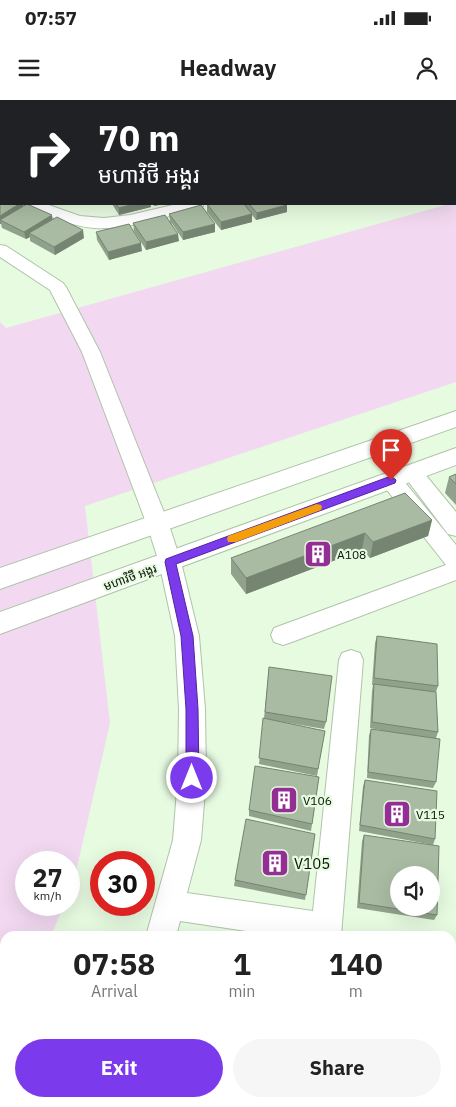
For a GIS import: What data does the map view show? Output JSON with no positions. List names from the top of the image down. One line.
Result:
{"streets":{"main road":["មហាវិថី អង្គរ"]},"places":{"building":["A108","V106","V115","V105"]},"page":{"status":"07:57","header":"Headway","turn":["70 m","មហាវិថី អង្គរ"],"speed":"27 km/h","limit":"30","eta":["07:58","Arrival","1","min","140","m"],"buttons":["Exit","Share"]}}
